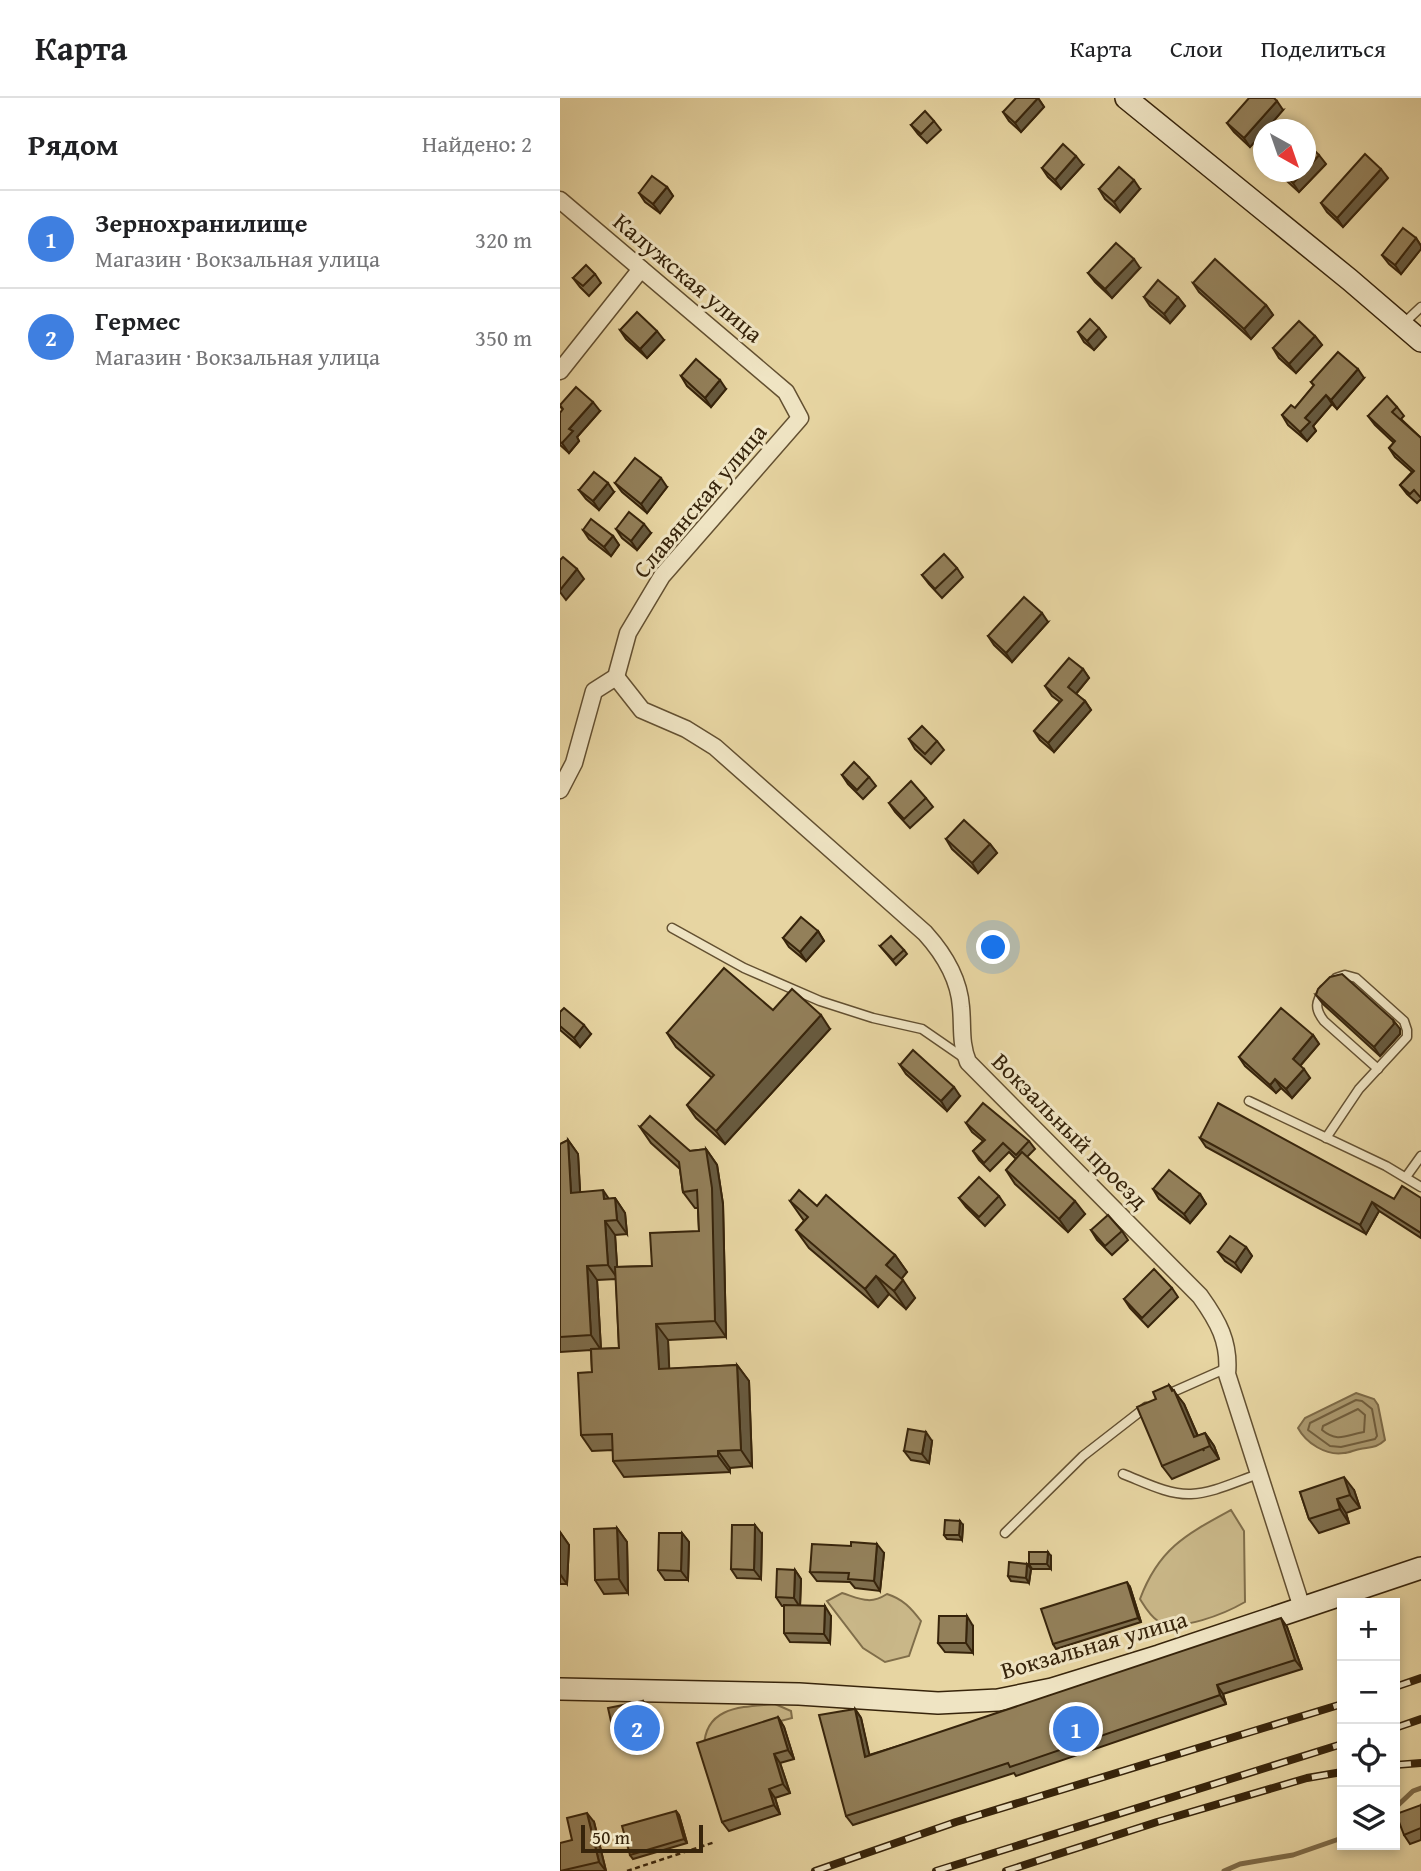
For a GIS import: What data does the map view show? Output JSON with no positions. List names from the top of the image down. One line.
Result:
{"streets":{"main road":["Вокзальная улица"],"street":["Калужская улица","Славянская улица","Вокзальный проезд"]},"crossings":[["Калужская улица","Славянская улица"],["Славянская улица","Вокзальный проезд"],["Вокзальный проезд","Вокзальная улица"]],"scale_bar":"50 m","north":"bottom right","page":{"header":"Карта","nav":["Карта","Слои","Поделиться"],"heading":["Рядом","Найдено: 2"],"list":[{"mark":"1","name":"Зернохранилище","note":"Магазин · Вокзальная улица","value":"320 m"},{"mark":"2","name":"Гермес","note":"Магазин · Вокзальная улица","value":"350 m"}],"map_buttons":["+","−"],"pins":["2","1"],"scale":"50 m"}}
